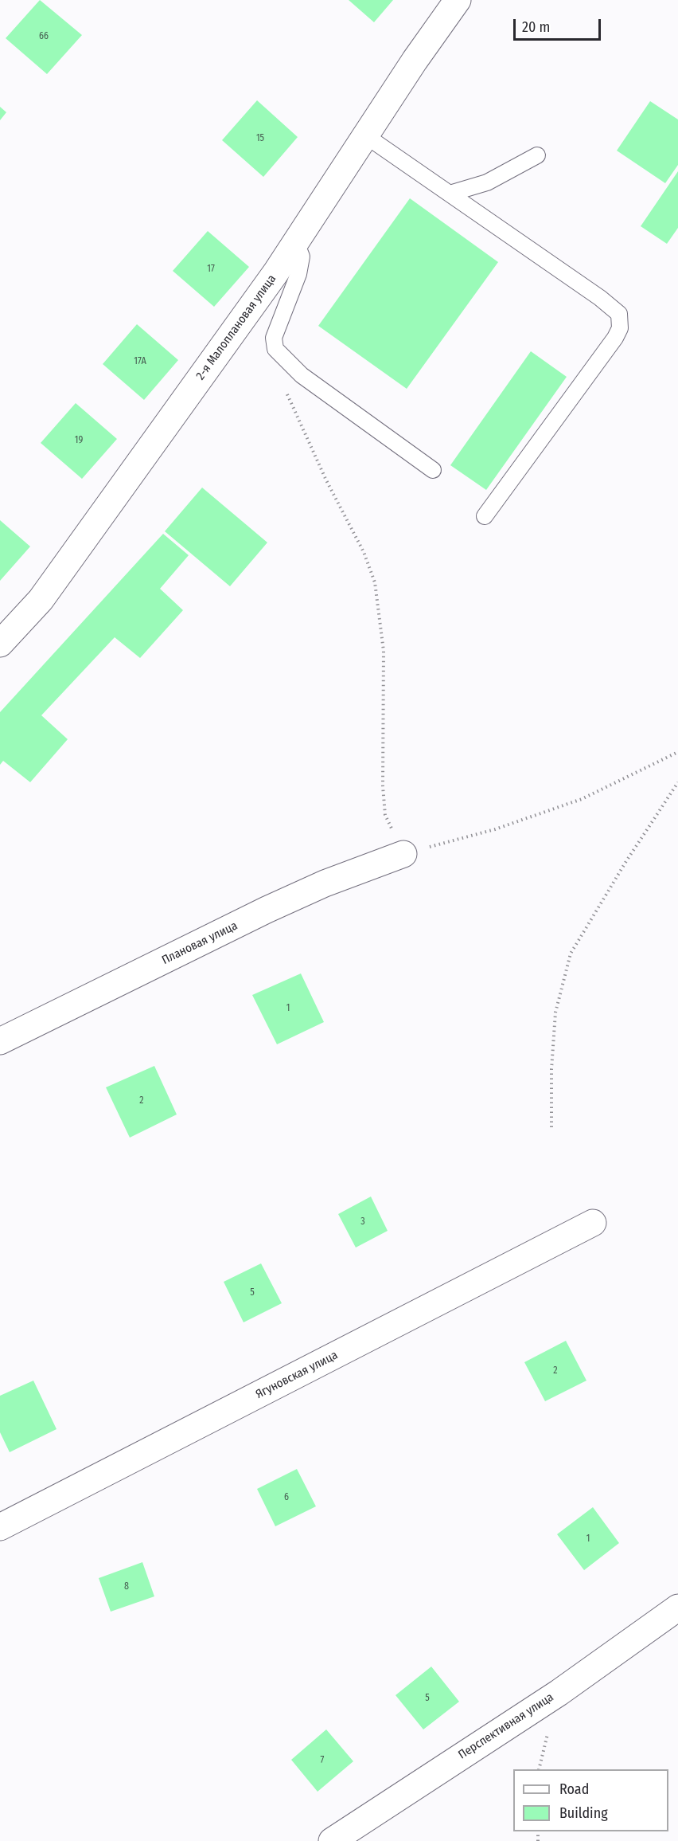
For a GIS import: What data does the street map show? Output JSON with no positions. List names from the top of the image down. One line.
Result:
{"streets":{"street":["2-я Малоплановая улица","Плановая улица","Ягуновская улица","Перспективная улица"]},"house_numbers":["66","15","17","17А","19","1","2","3","5","2","6","1","8","5","7"],"legend":["Road","Building"],"scale_bar":"20 m"}
